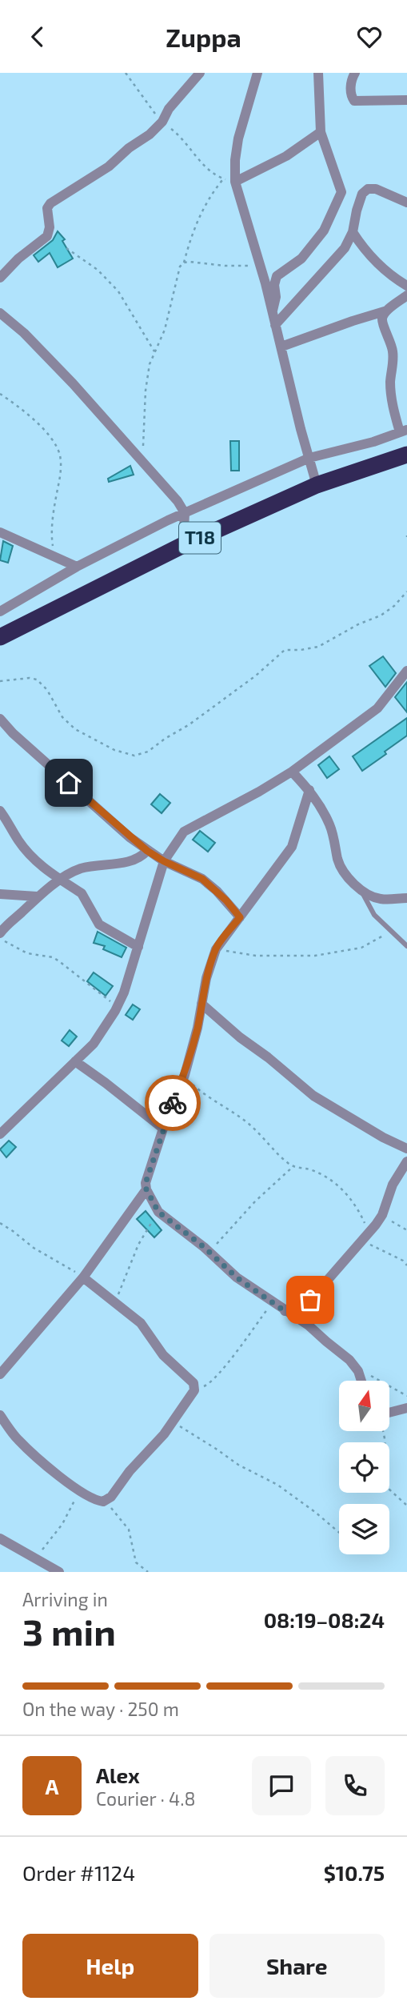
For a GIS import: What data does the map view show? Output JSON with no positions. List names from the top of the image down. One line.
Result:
{"streets":{"highway":["T18"]},"north":"top","page":{"header":"Zuppa","heading":["3 min","Arriving in","08:19–08:24"],"panel":["Alex","Courier · 4.8","Order #1124","$10.75"],"bar":"On the way · 250 m","round":"A","buttons":["Help","Share"]}}
